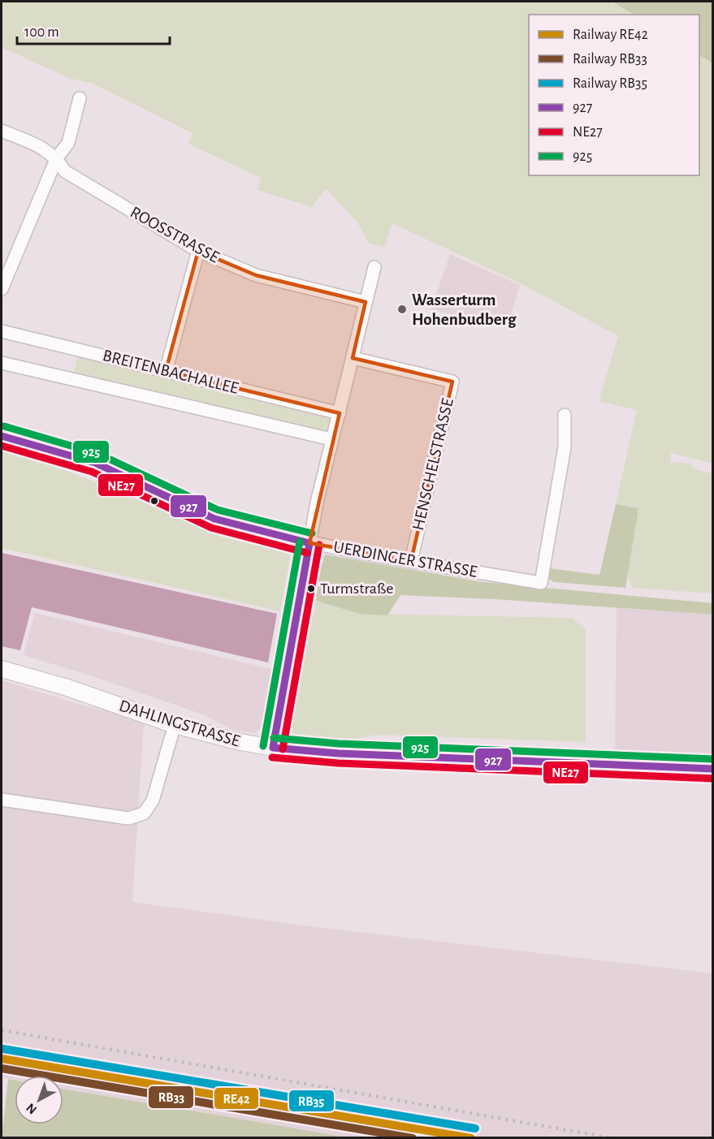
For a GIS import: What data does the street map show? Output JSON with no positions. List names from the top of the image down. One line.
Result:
{"streets":{"street":["ROOSSTRASSE","BREITENBACHALLEE","HENSCHELSTRASSE","UERDINGER STRASSE","DAHLINGSTRASSE"]},"crossings":[["HENSCHELSTRASSE","UERDINGER STRASSE"]],"places":["Wasserturm Hohenbudberg","Turmstraße"],"lines":["transit line 925","transit line 927","transit line NE27","rail line RB35","rail line RE42","rail line RB33"],"legend":["Railway RE42","Railway RB33","Railway RB35","927","NE27","925"],"scale_bar":"100 m","north":"bottom left"}
